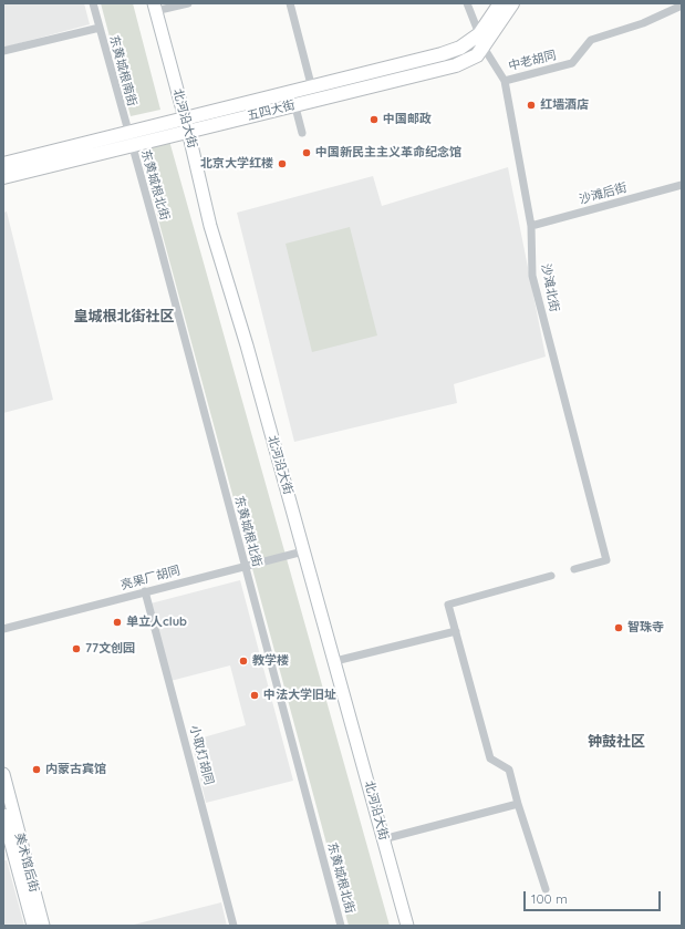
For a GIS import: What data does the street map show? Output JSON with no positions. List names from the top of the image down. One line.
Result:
{"streets":{"main road":["五四大街","北河沿大街","美术馆后街"],"street":["中老胡同","东黄城根南街","东黄城根北街","沙滩后街","沙滩北街","亮果厂胡同","小取灯胡同"]},"crossings":[["中老胡同","沙滩北街"],["东黄城根南街","五四大街"],["东黄城根南街","东黄城根北街"],["五四大街","北河沿大街"],["五四大街","东黄城根北街"],["五四大街","沙滩北街"],["北河沿大街","亮果厂胡同"],["东黄城根北街","亮果厂胡同"],["沙滩后街","沙滩北街"],["亮果厂胡同","小取灯胡同"]],"districts":["皇城根北街社区","钟鼓社区"],"places":["红墙酒店","中国邮政","中国新民主主义革命纪念馆","北京大学红楼","单立人club","智珠寺","77文创园","教学楼","中法大学旧址","内蒙古宾馆"],"scale_bar":"100 m"}
